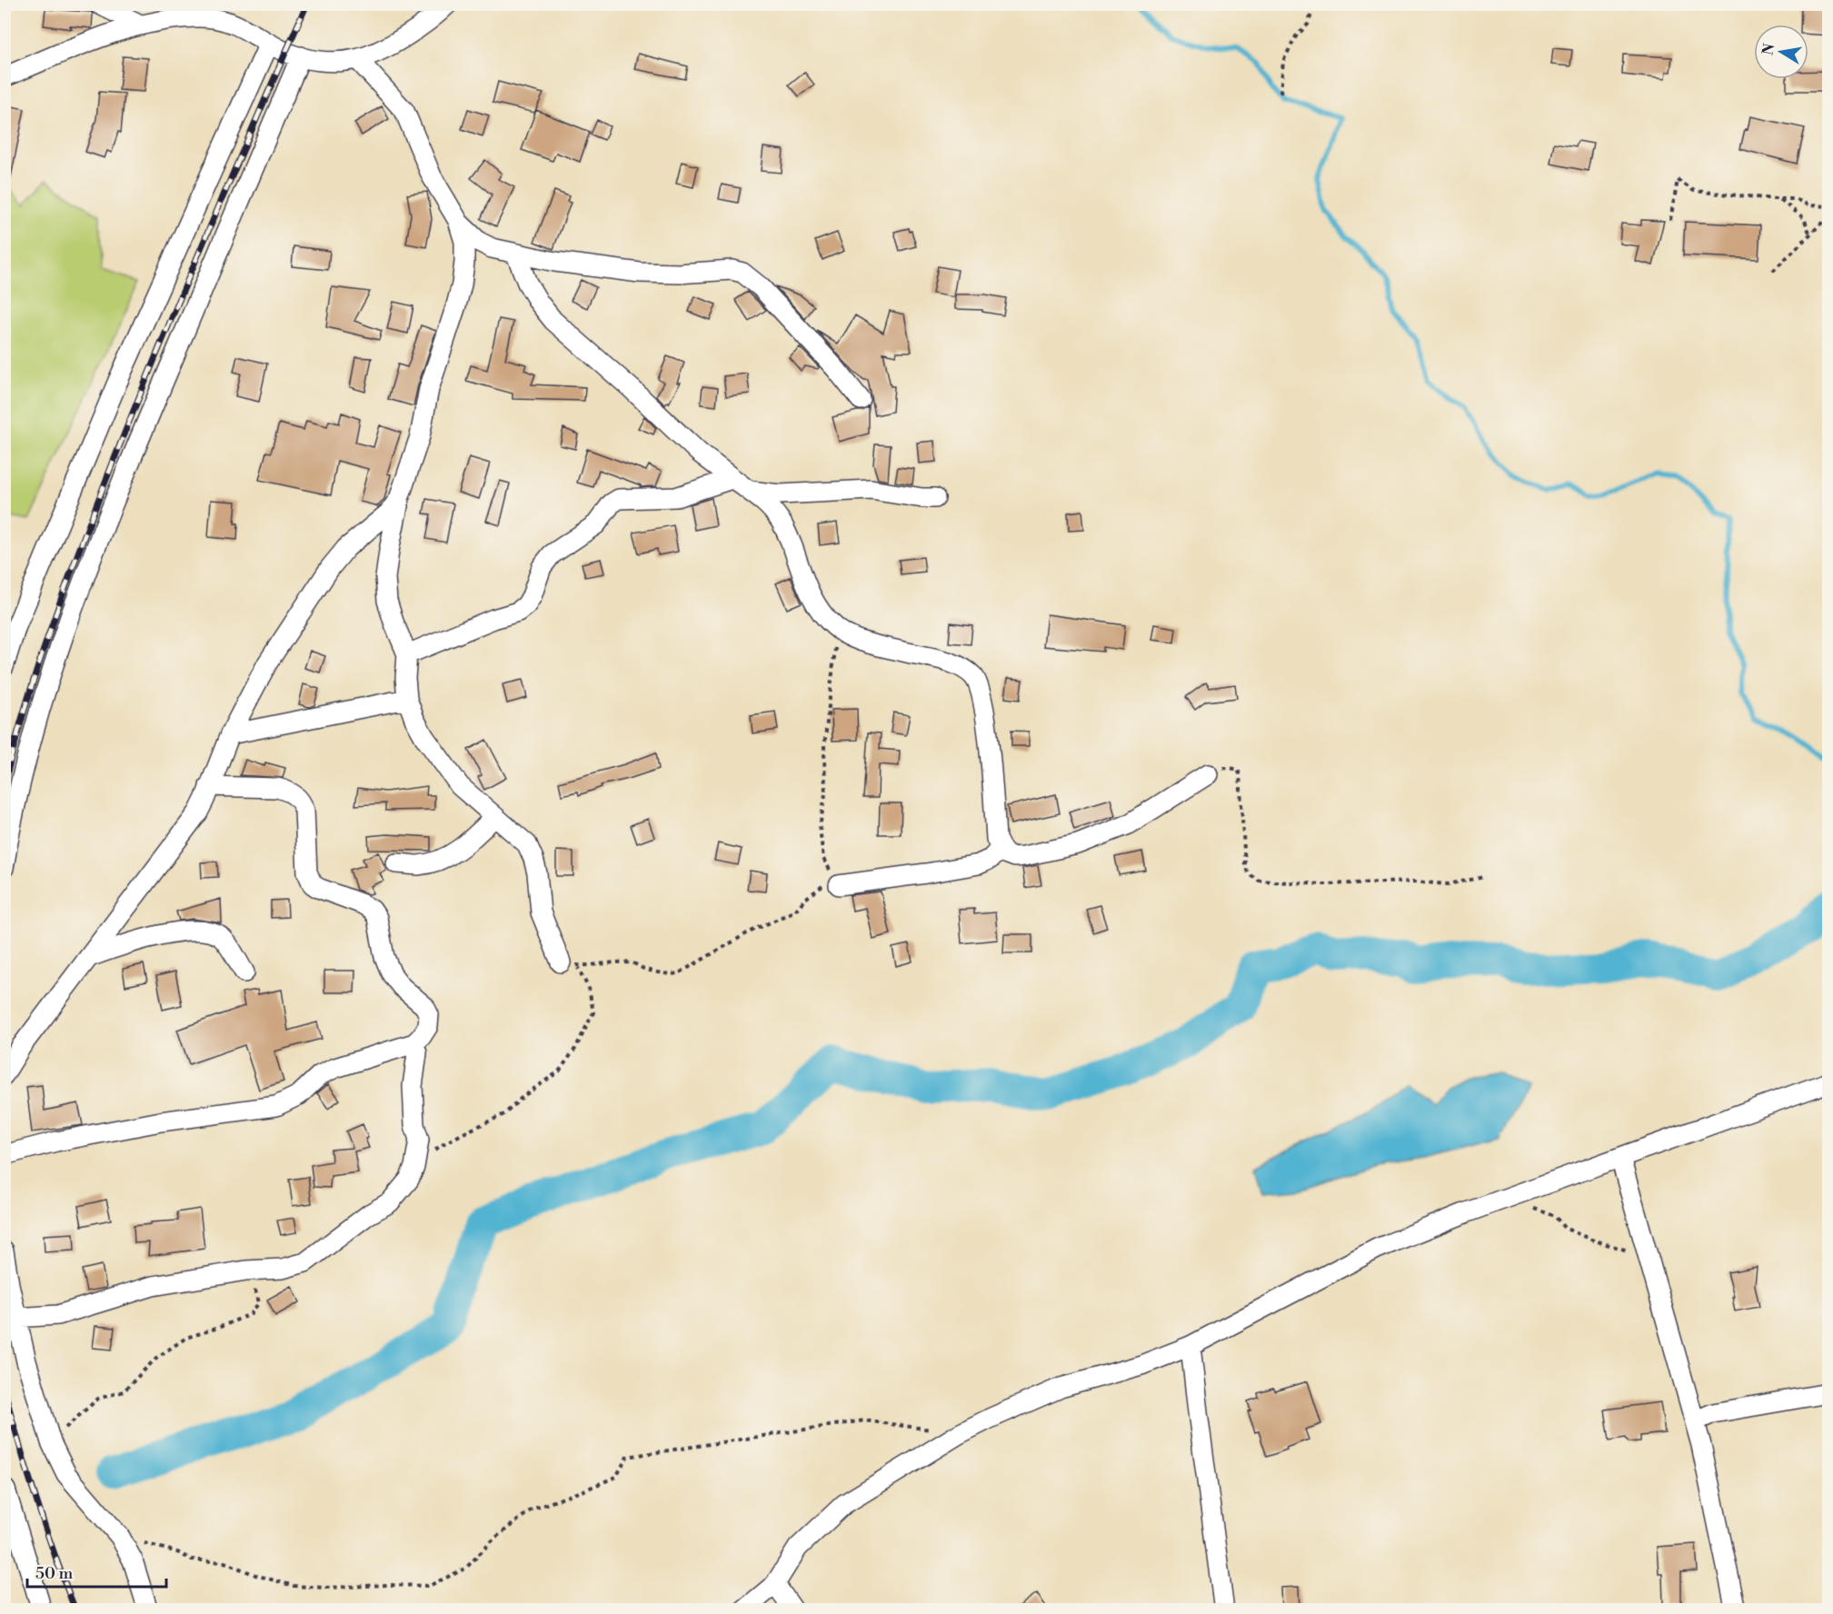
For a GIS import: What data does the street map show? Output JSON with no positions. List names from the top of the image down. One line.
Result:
{"scale_bar":"50 m","north":"left"}
